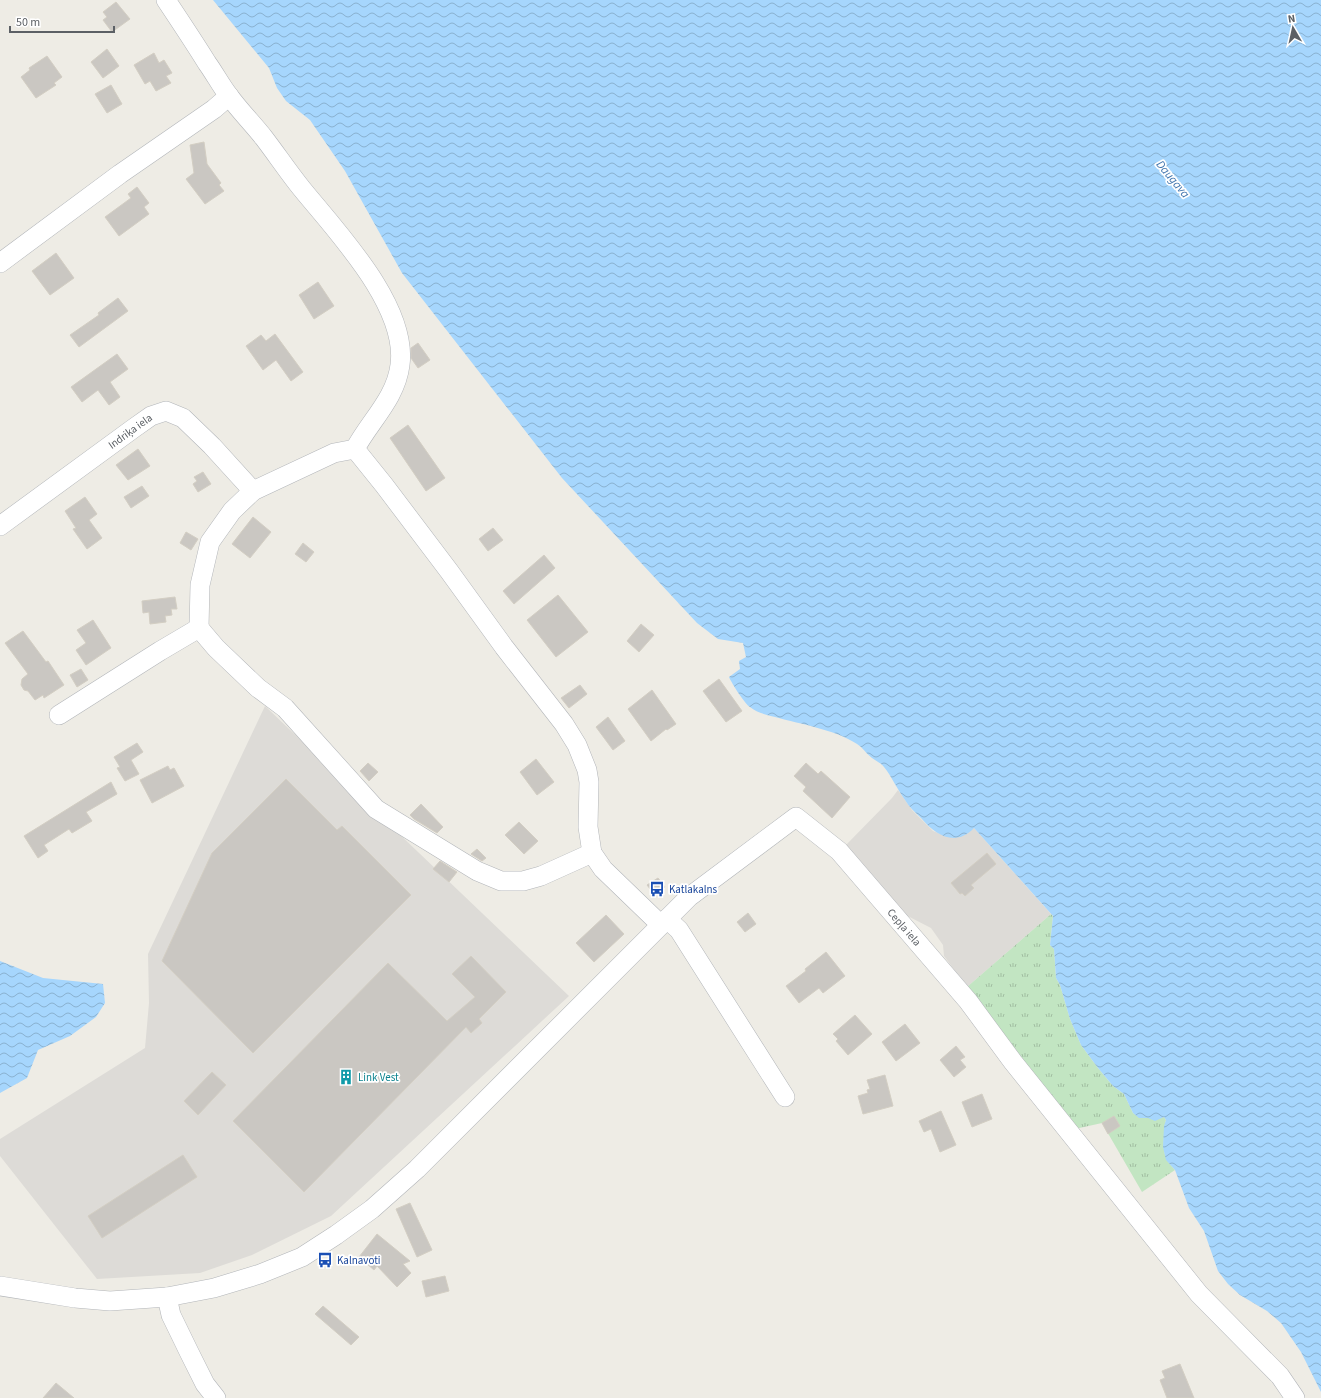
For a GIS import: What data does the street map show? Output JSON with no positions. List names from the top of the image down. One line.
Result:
{"streets":{"street":["Indriķa iela","Cepļa iela"]},"water":["Daugava"],"places":{"bus stop":["Katlakalns","Kalnavoti"],"building":["Link Vest"]},"scale_bar":"50 m","north":"top"}
